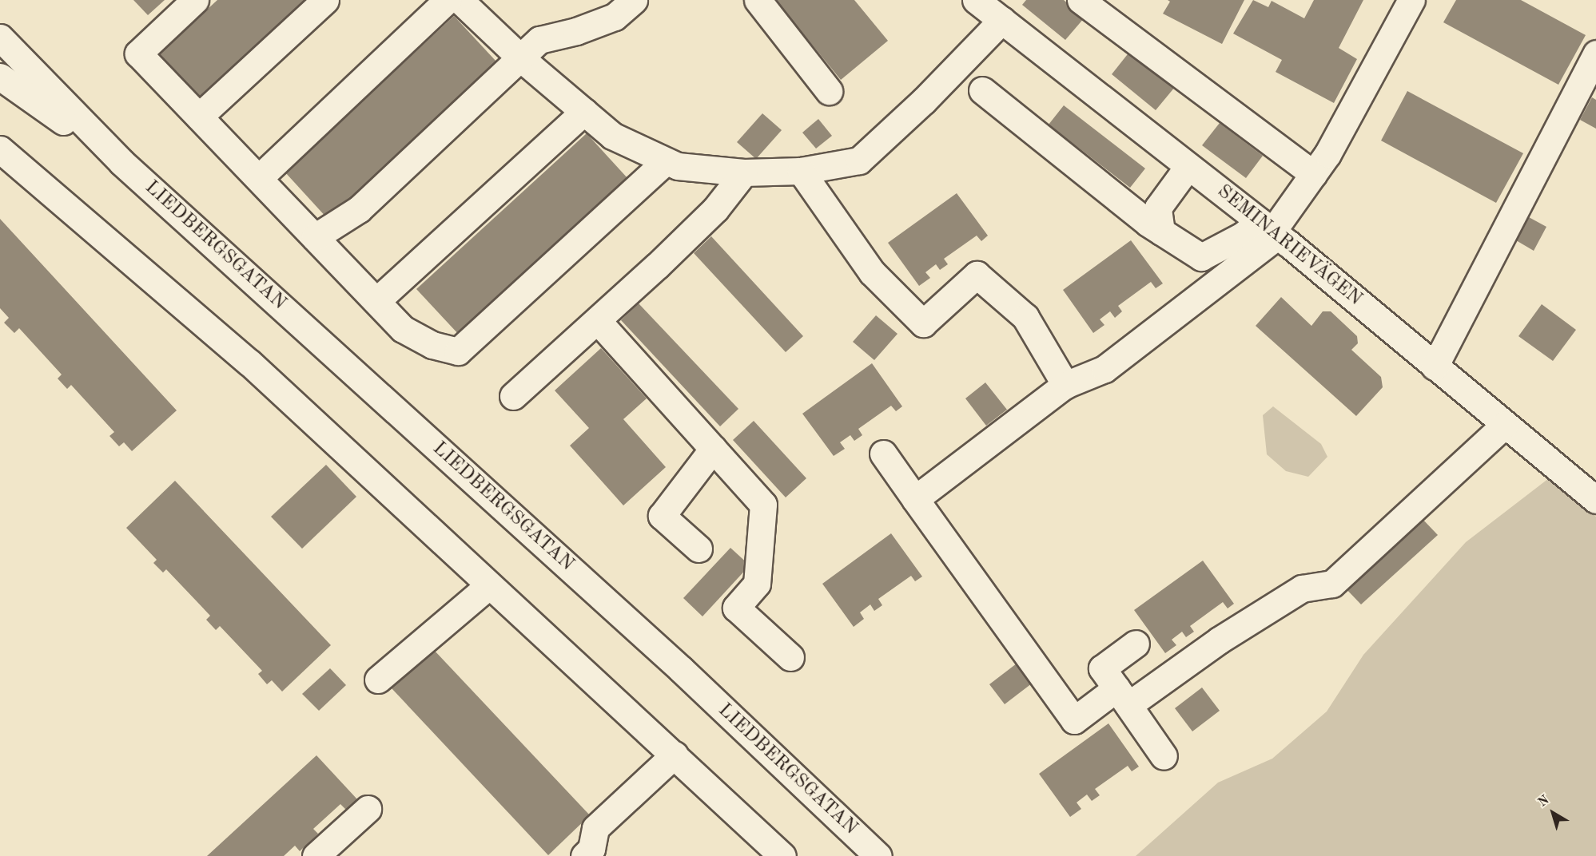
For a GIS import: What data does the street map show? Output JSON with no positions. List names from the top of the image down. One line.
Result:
{"streets":{"street":["LIEDBERGSGATAN","SEMINARIEVÄGEN"]},"north":"top left"}
